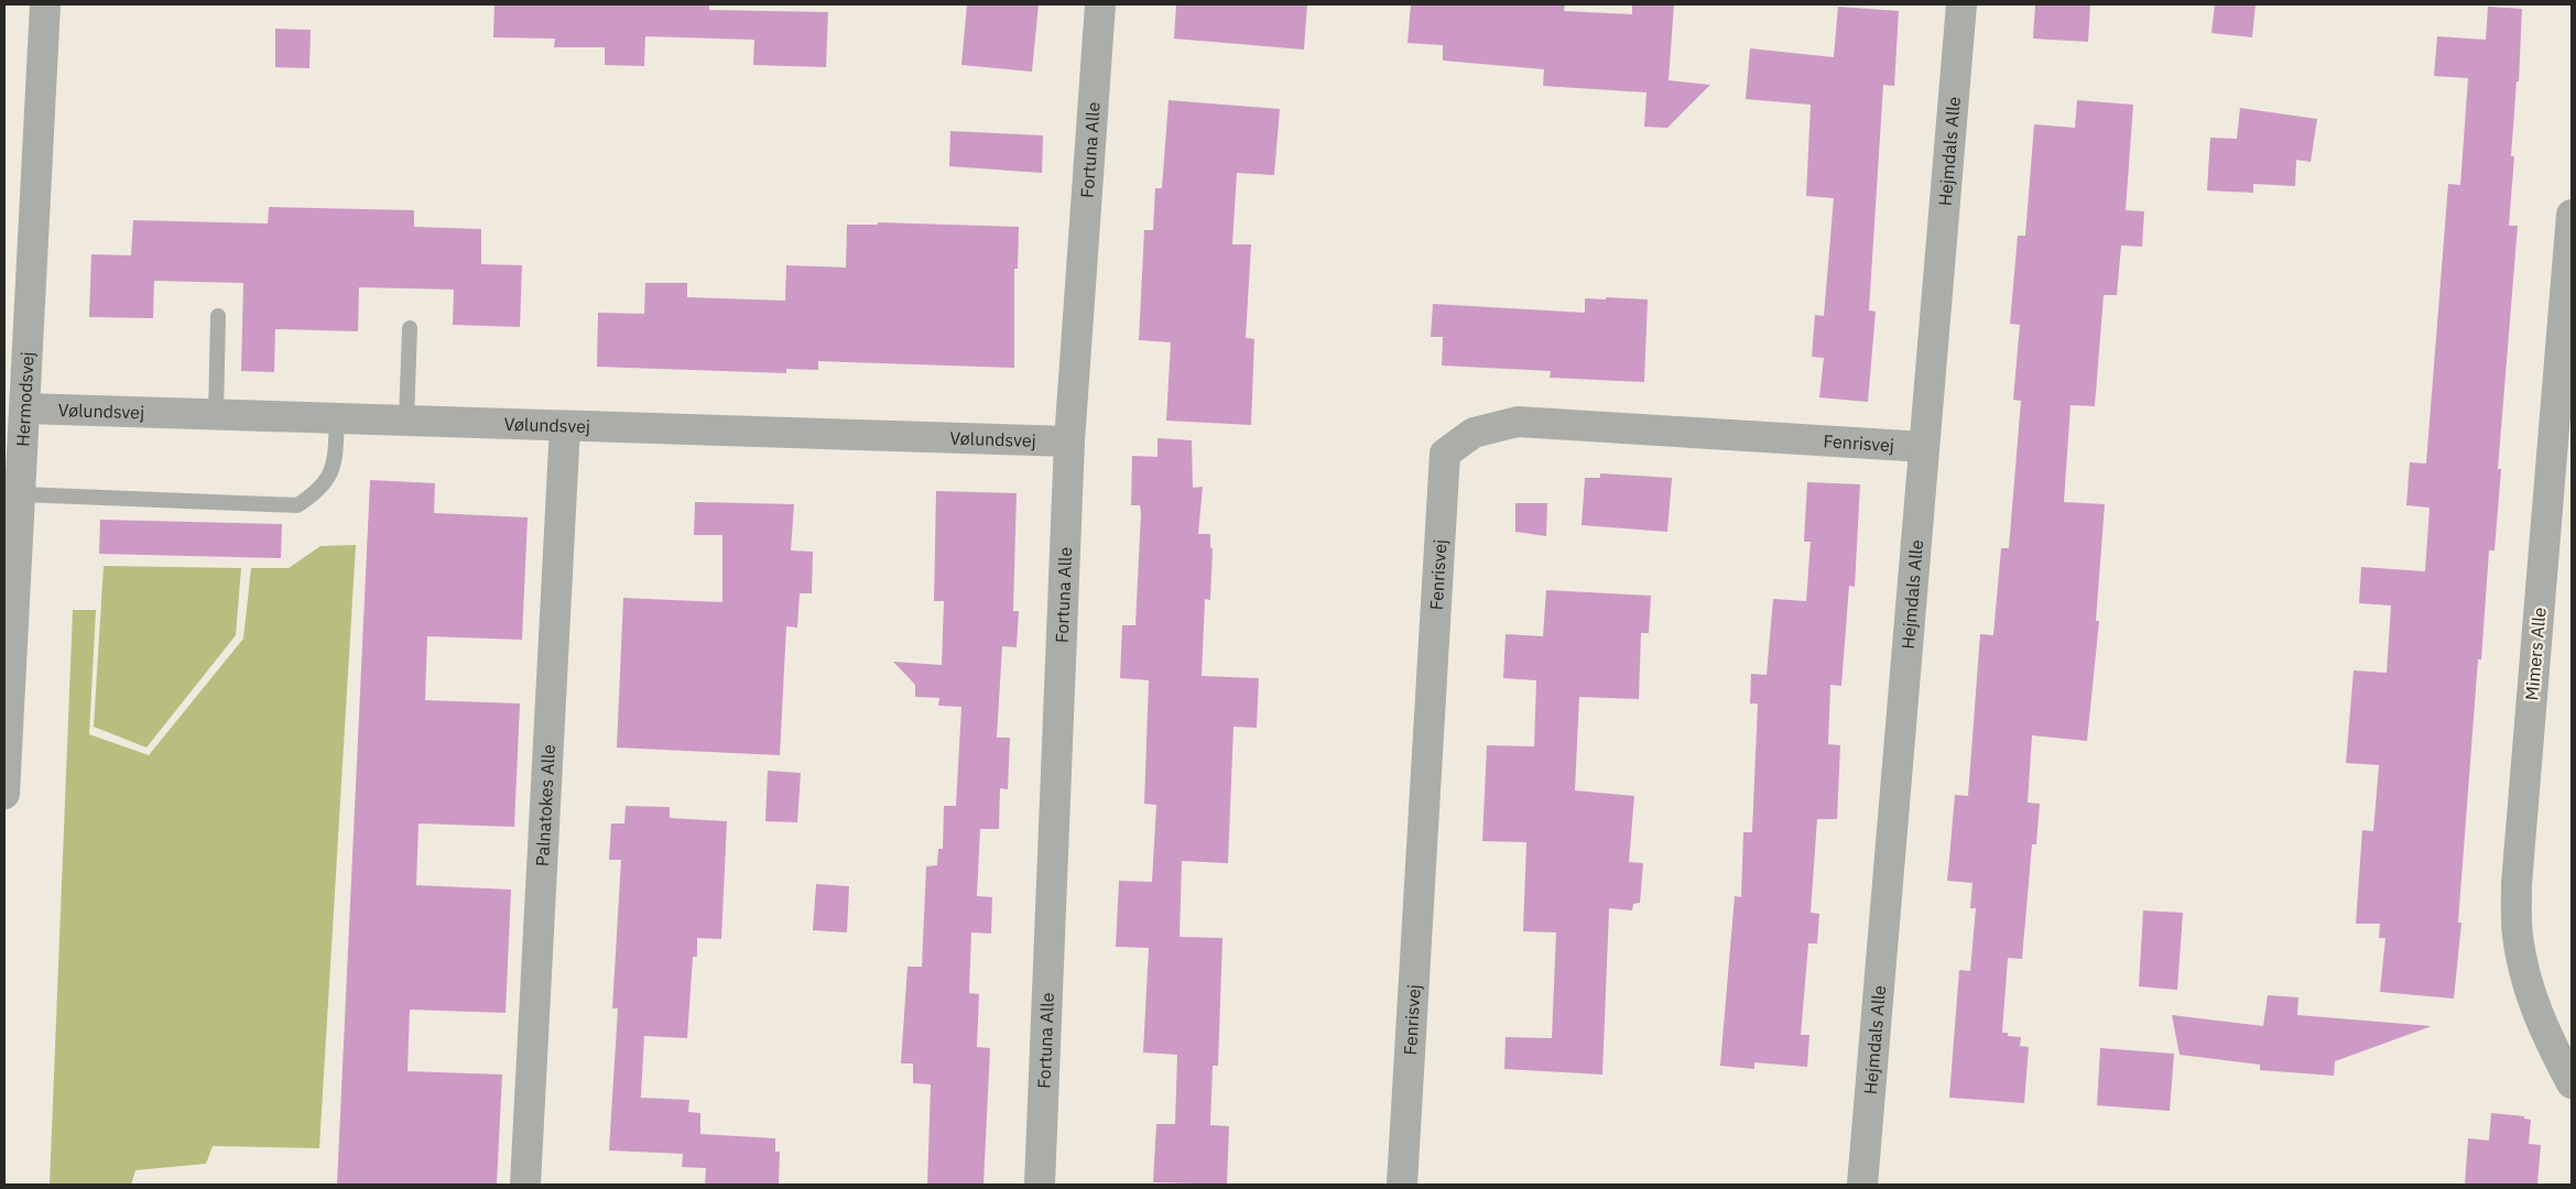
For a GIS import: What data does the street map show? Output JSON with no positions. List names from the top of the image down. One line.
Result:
{"streets":{"street":["Fortuna Alle","Hejmdals Alle","Hermodsvej","Vølundsvej","Fenrisvej","Mimers Alle","Palnatokes Alle"]},"crossings":[["Fortuna Alle","Vølundsvej"],["Hejmdals Alle","Fenrisvej"],["Hermodsvej","Vølundsvej"],["Vølundsvej","Palnatokes Alle"]]}
